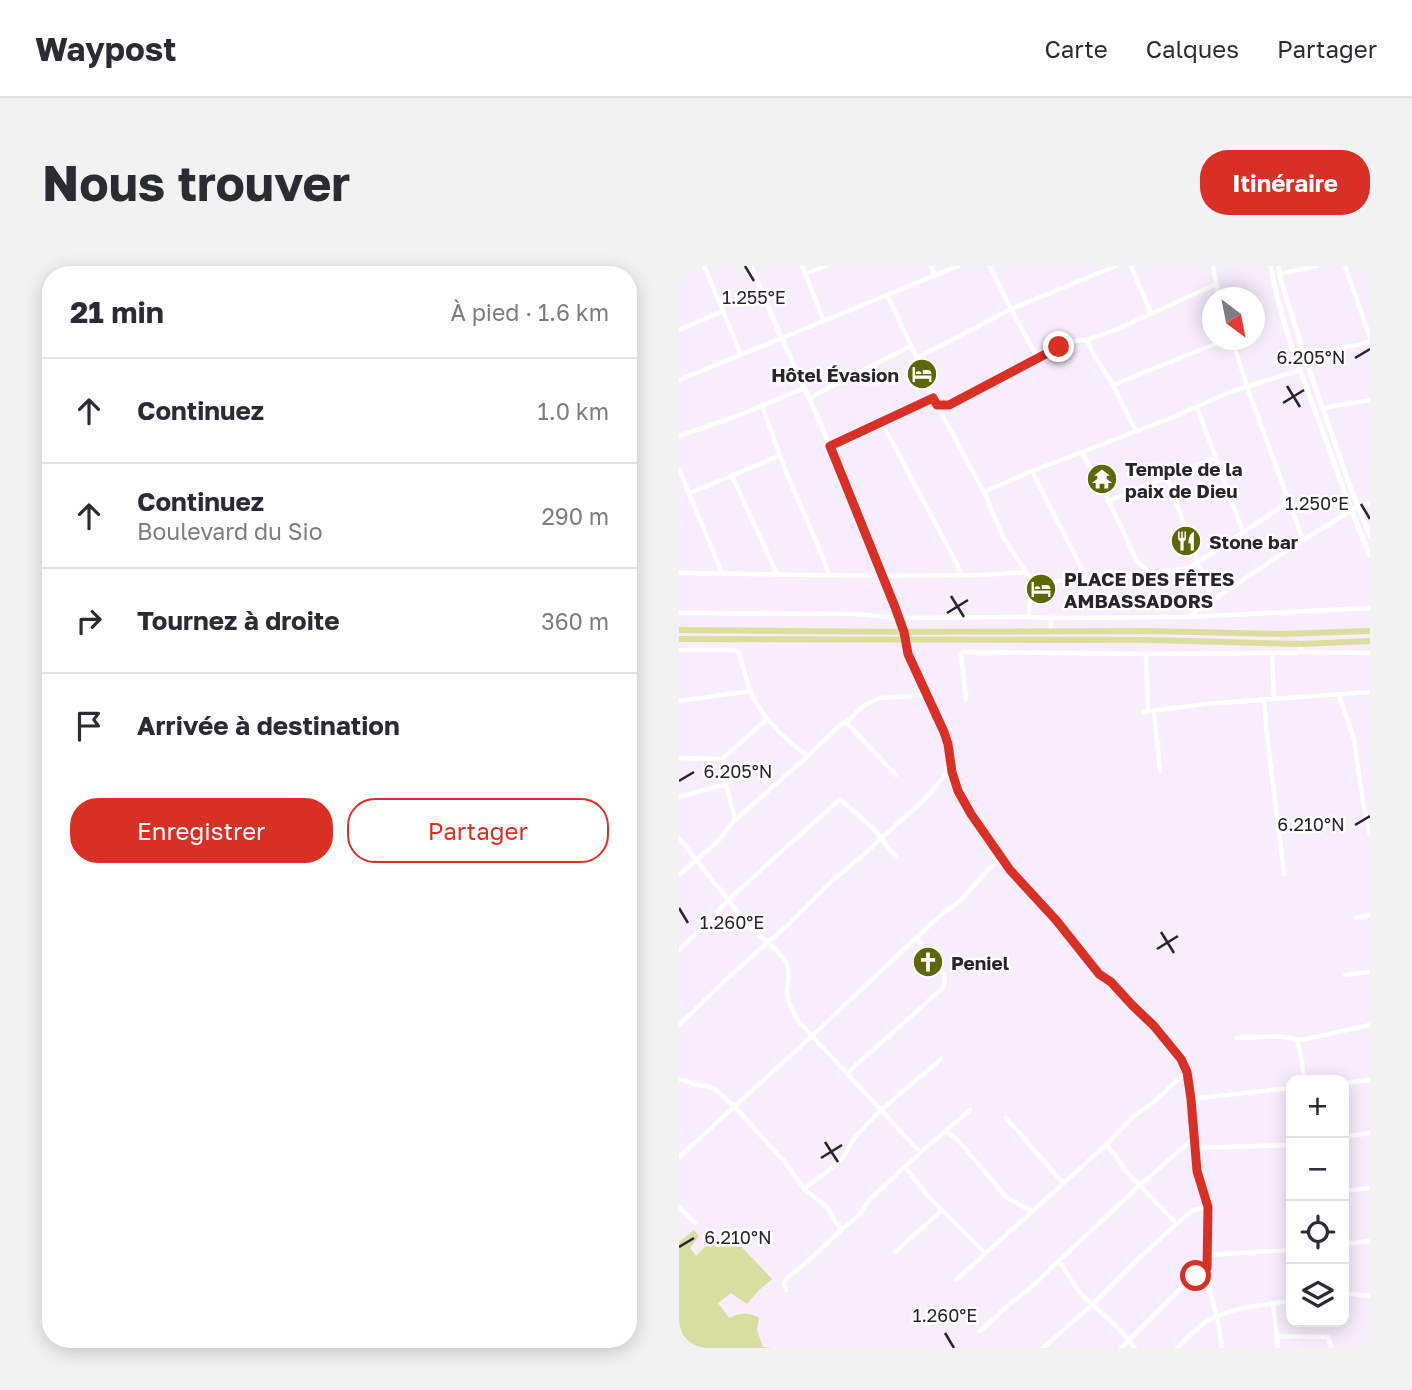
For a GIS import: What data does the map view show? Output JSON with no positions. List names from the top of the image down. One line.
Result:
{"places":{"hotel":["Hôtel Évasion","PLACE DES FÊTES AMBASSADORS"],"temple":["Temple de la paix de Dieu"],"restaurant":["Stone bar"],"church":["Peniel"]},"north":"bottom right","page":{"header":"Waypost","nav":["Carte","Calques","Partager"],"buttons":["Itinéraire",["Enregistrer","Partager"]],"title":"Nous trouver","heading":["21 min","À pied · 1.6 km"],"list":[["Continuez","1.0 km"],["Continuez","Boulevard du Sio","290 m"],["Tournez à droite","360 m"],"Arrivée à destination"],"map_buttons":["+","−"]},"coordinates":["1.255°E","6.205°N","1.250°E","6.210°N","1.260°E"]}
